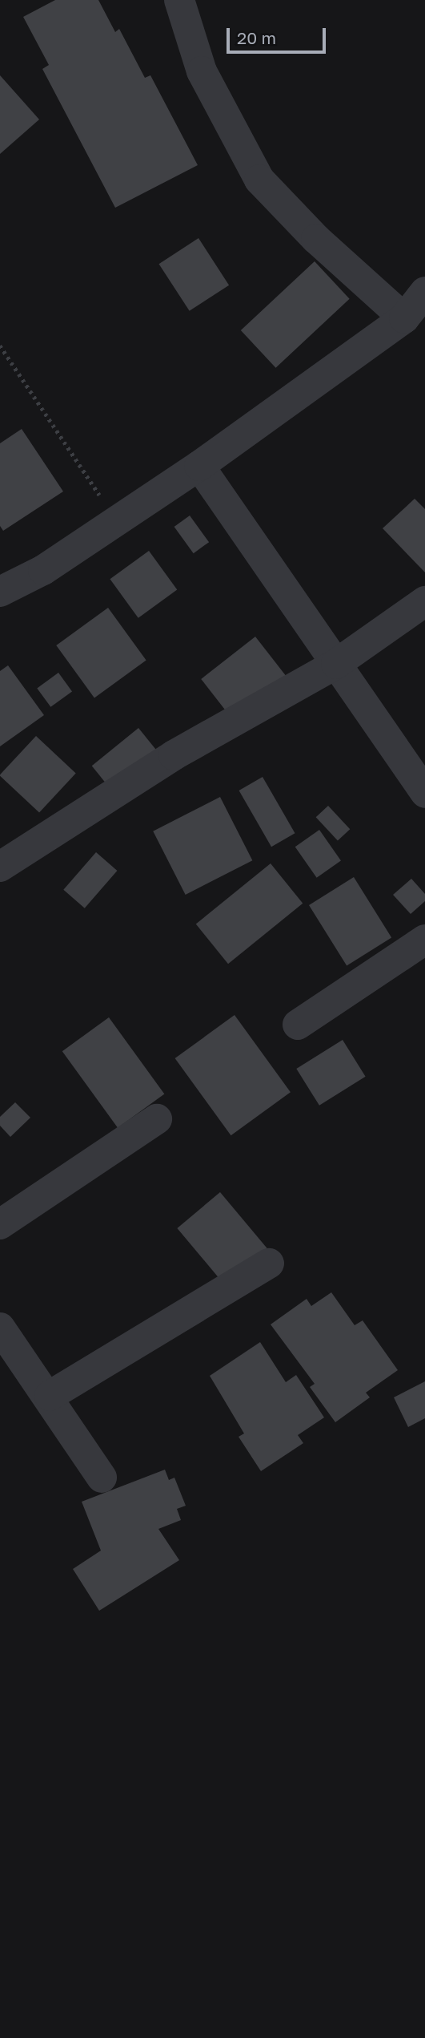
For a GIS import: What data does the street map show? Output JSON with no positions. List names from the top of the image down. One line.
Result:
{"scale_bar":"20 m"}
